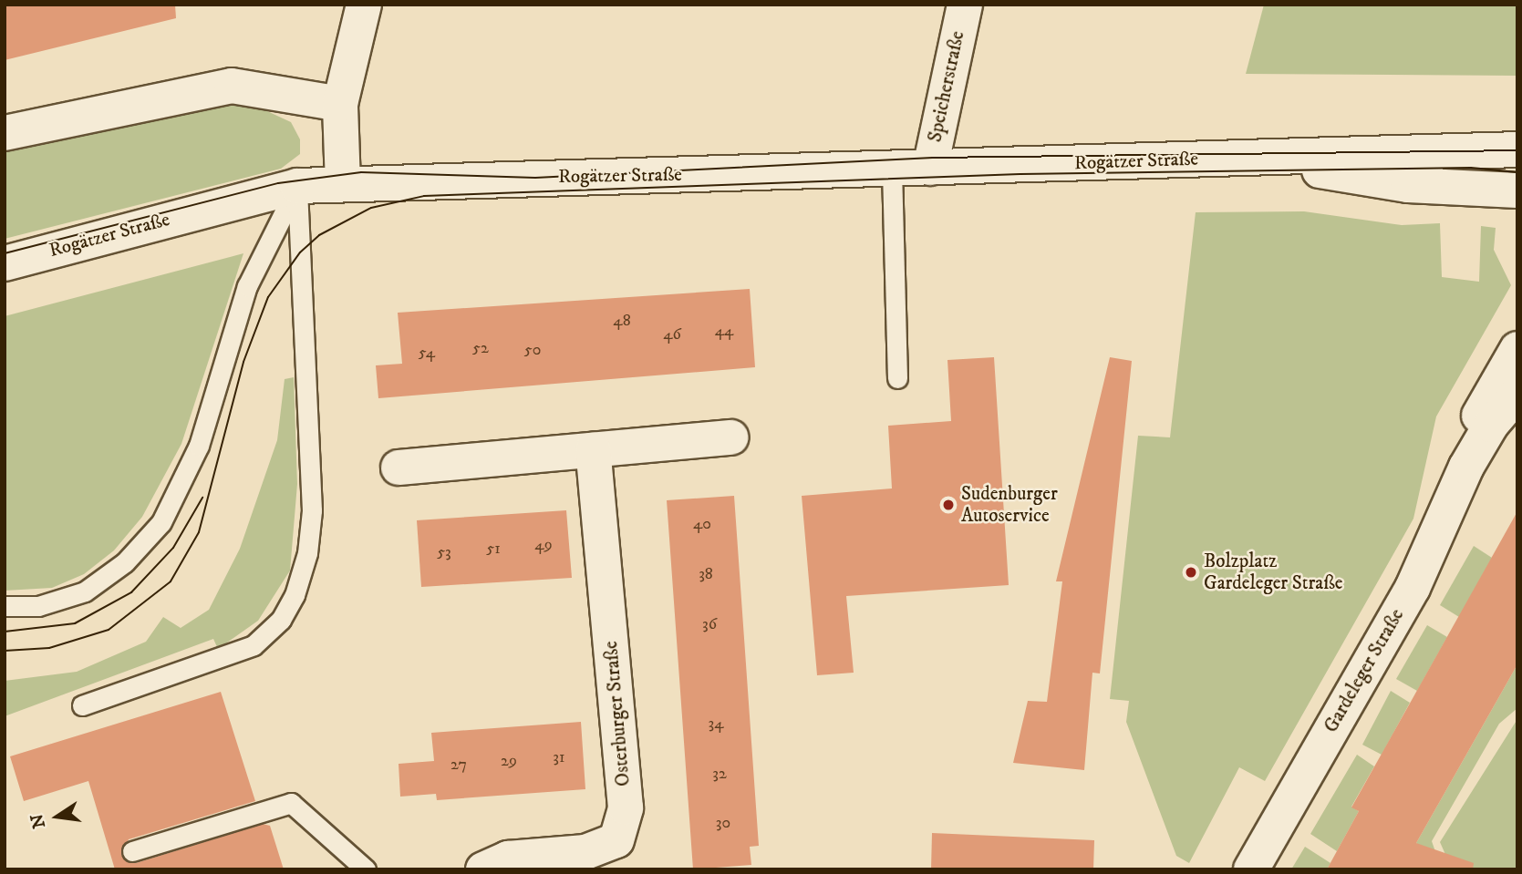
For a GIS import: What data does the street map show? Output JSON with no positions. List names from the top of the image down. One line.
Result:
{"streets":{"street":["Speicherstraße","Rogätzer Straße","Gardeleger Straße","Osterburger Straße"]},"crossings":[["Speicherstraße","Rogätzer Straße"]],"places":["Sudenburger Autoservice","Bolzplatz Gardeleger Straße"],"house_numbers":["48","44","46","52","50","54","40","49","51","53","38","36","34","31","29","27","32","30"],"north":"left"}
